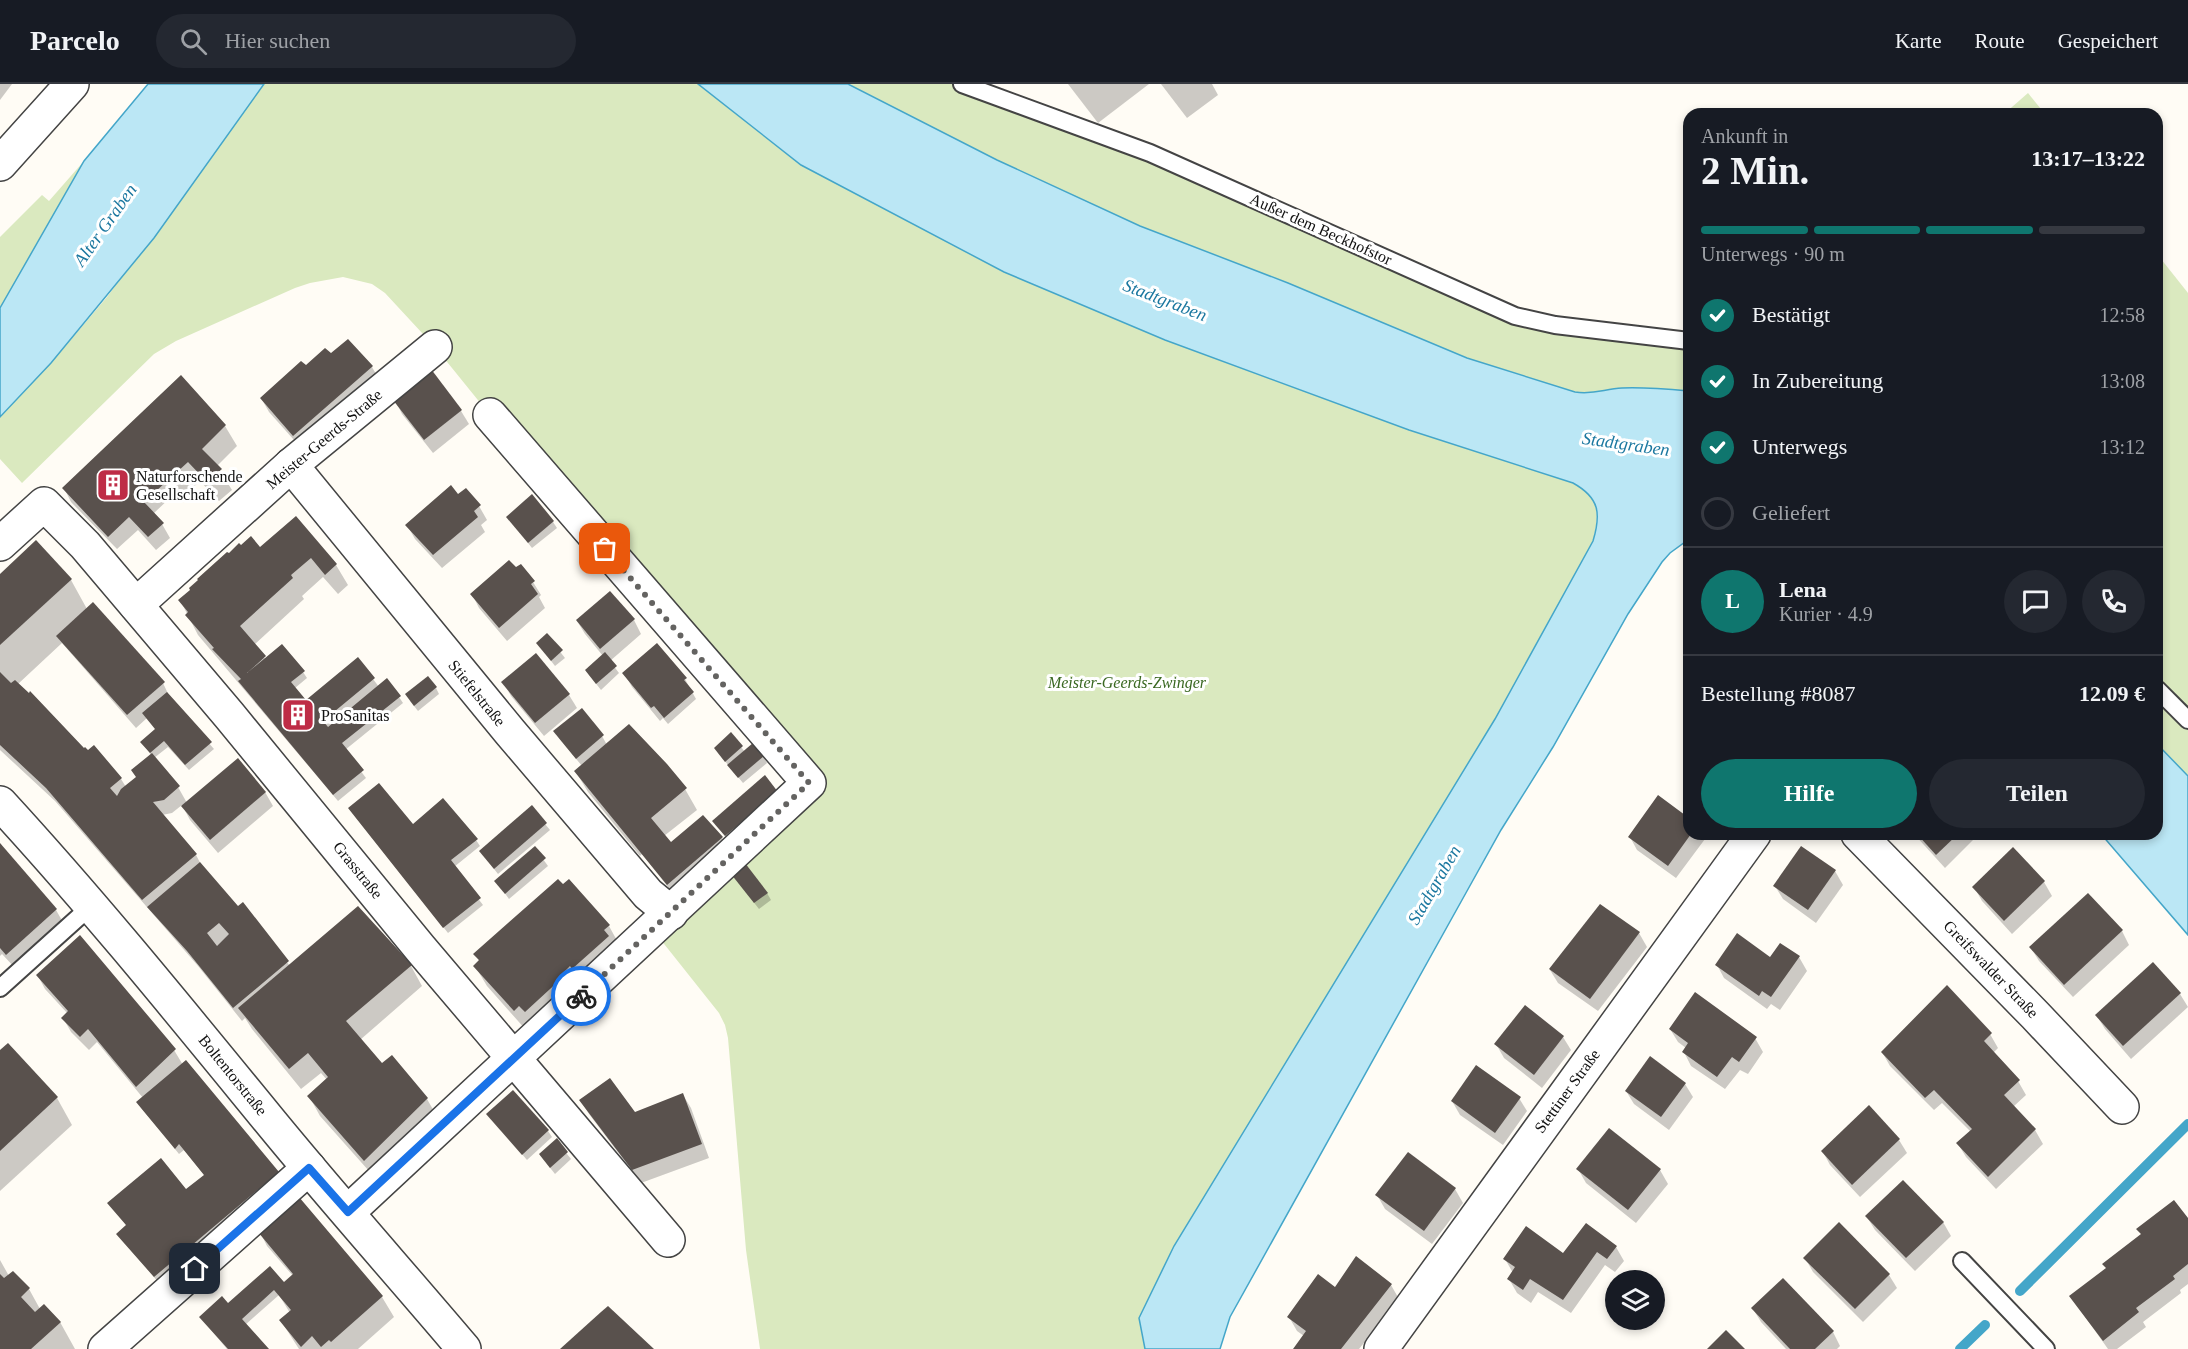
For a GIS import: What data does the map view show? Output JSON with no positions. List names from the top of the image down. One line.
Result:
{"streets":{"street":["Meister-Geerds-Straße","Stiefelstraße","Grasstraße","Greifswalder Straße","Boltentorstraße","Stettiner Straße"],"lane":["Außer dem Beckhofstor"]},"crossings":[["Meister-Geerds-Straße","Stiefelstraße"],["Meister-Geerds-Straße","Grasstraße"]],"water":["Alter Graben","Stadtgraben"],"parks":["Meister-Geerds-Zwinger"],"places":{"building":["Naturforschende Gesellschaft","ProSanitas"]},"page":{"header":"Parcelo","search":"Hier suchen","nav":["Karte","Route","Gespeichert"],"heading":["2 Min.","Ankunft in","13:17–13:22"],"panel":["Lena","Kurier · 4.9","Bestellung #8087","12.09 €"],"bar":"Unterwegs · 90 m","list":[["Bestätigt","12:58"],["In Zubereitung","13:08"],["Unterwegs","13:12"],"Geliefert"],"round":"L","buttons":["Hilfe","Teilen"]}}
